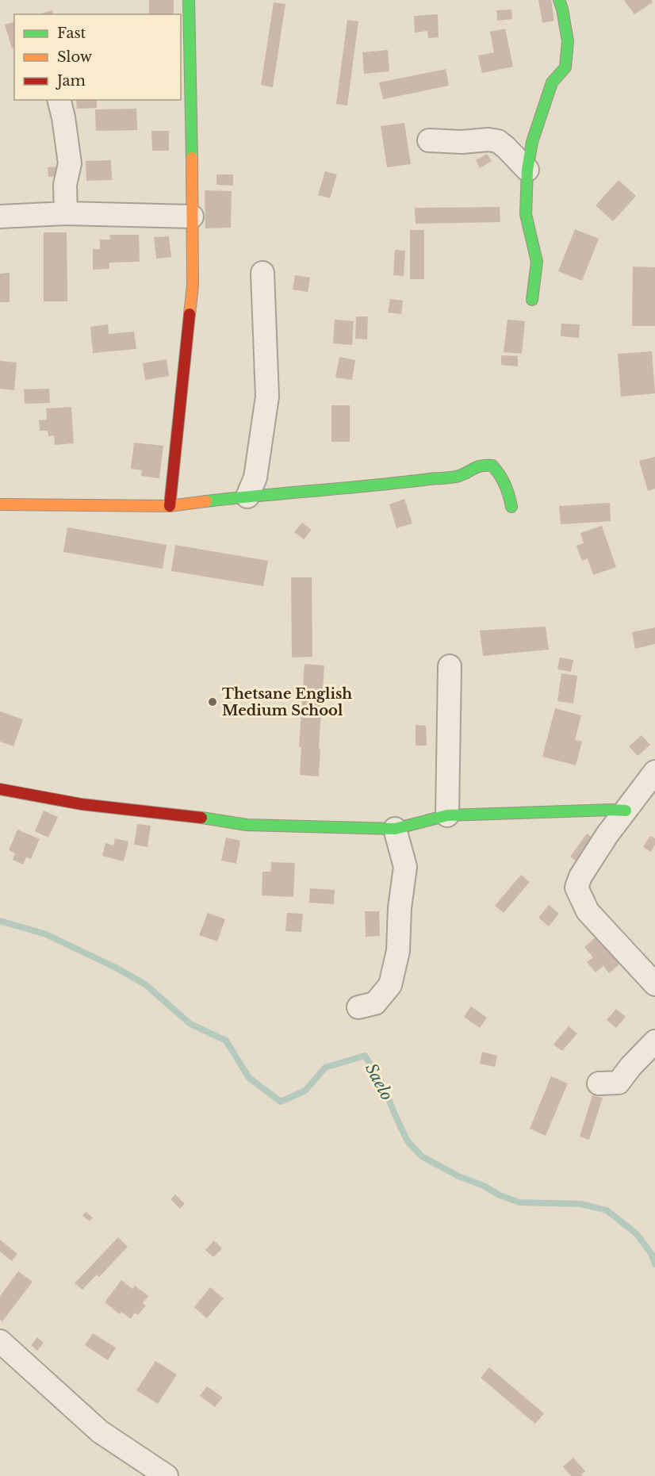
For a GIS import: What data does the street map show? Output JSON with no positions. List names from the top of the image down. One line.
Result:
{"water":["Saelo"],"places":["Thetsane English Medium School"],"legend":["Fast","Slow","Jam"]}
